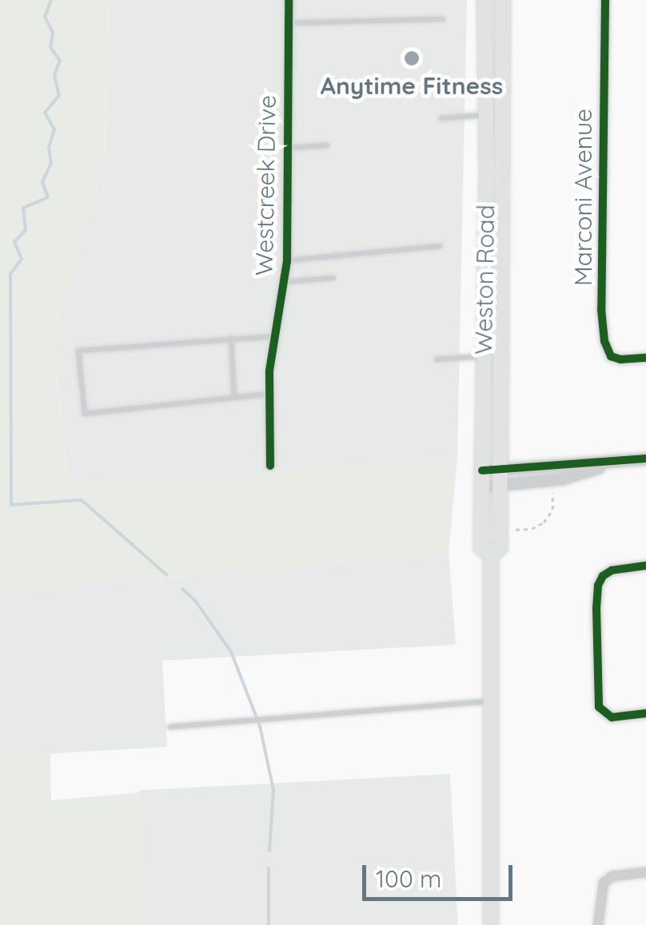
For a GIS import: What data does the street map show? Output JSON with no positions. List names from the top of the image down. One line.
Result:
{"streets":{"main road":["Weston Road"],"street":["Westcreek Drive","Marconi Avenue"]},"places":["Anytime Fitness"],"scale_bar":"100 m"}
